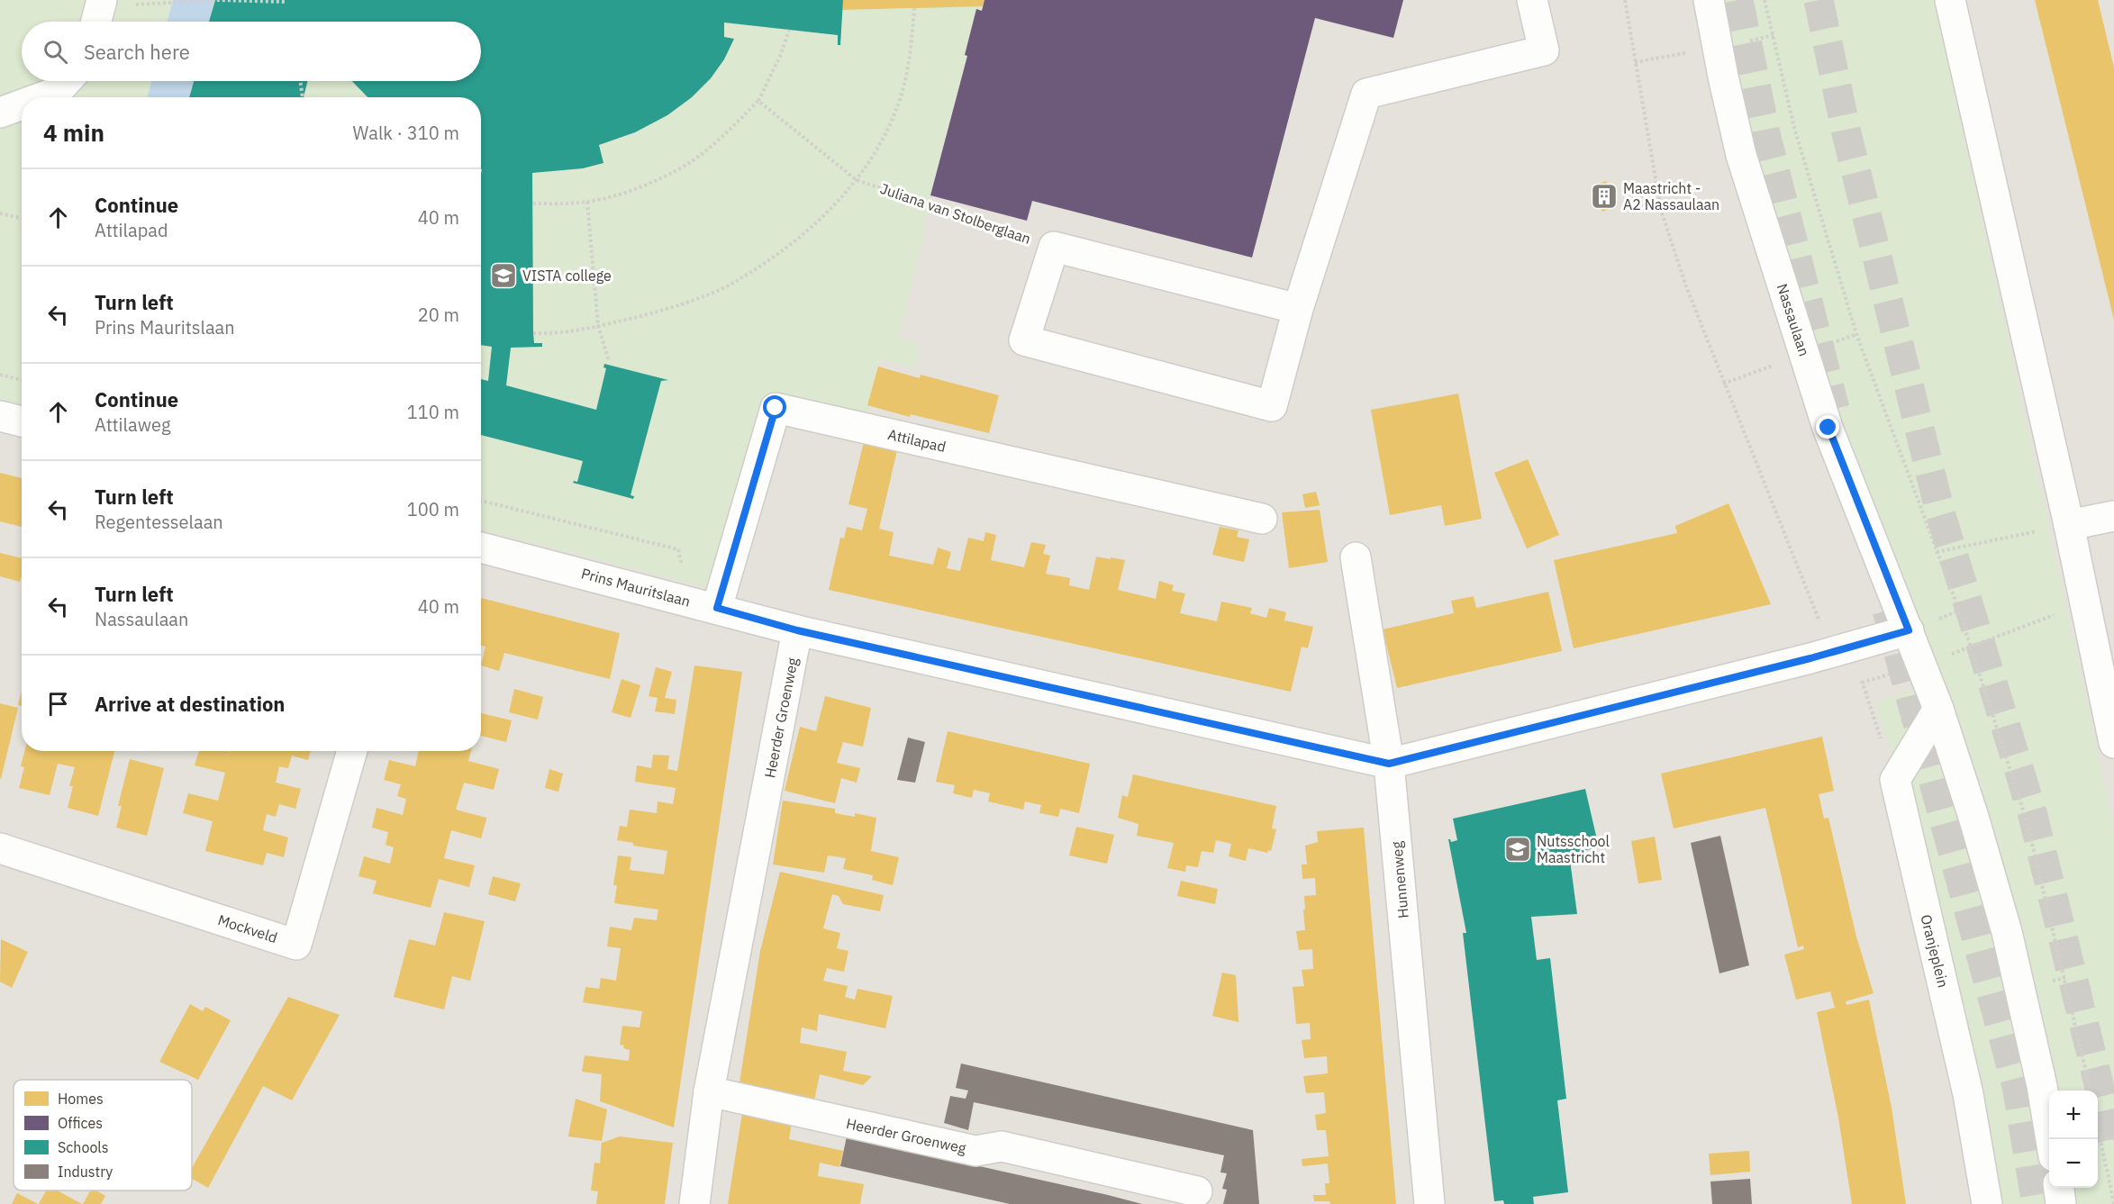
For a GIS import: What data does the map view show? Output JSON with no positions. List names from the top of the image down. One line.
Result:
{"streets":{"street":["Nassaulaan","Attilapad","Prins Mauritslaan","Heerder Groenweg","Hunnenweg","Mockveld","Oranjeplein"],"path":["Juliana van Stolberglaan"]},"crossings":[["Attilapad","Prins Mauritslaan"],["Prins Mauritslaan","Heerder Groenweg"],["Prins Mauritslaan","Hunnenweg"]],"places":{"building":["Maastricht - A2 Nassaulaan"],"school or university":["VISTA college","Nutsschool Maastricht"]},"legend":["Homes","Offices","Schools","Industry"],"page":{"search":"Search here","heading":["4 min","Walk · 310 m"],"list":[["Continue","Attilapad","40 m"],["Turn left","Prins Mauritslaan","20 m"],["Continue","Attilaweg","110 m"],["Turn left","Regentesselaan","100 m"],["Turn left","Nassaulaan","40 m"],"Arrive at destination"],"map_buttons":["+","−"]}}
